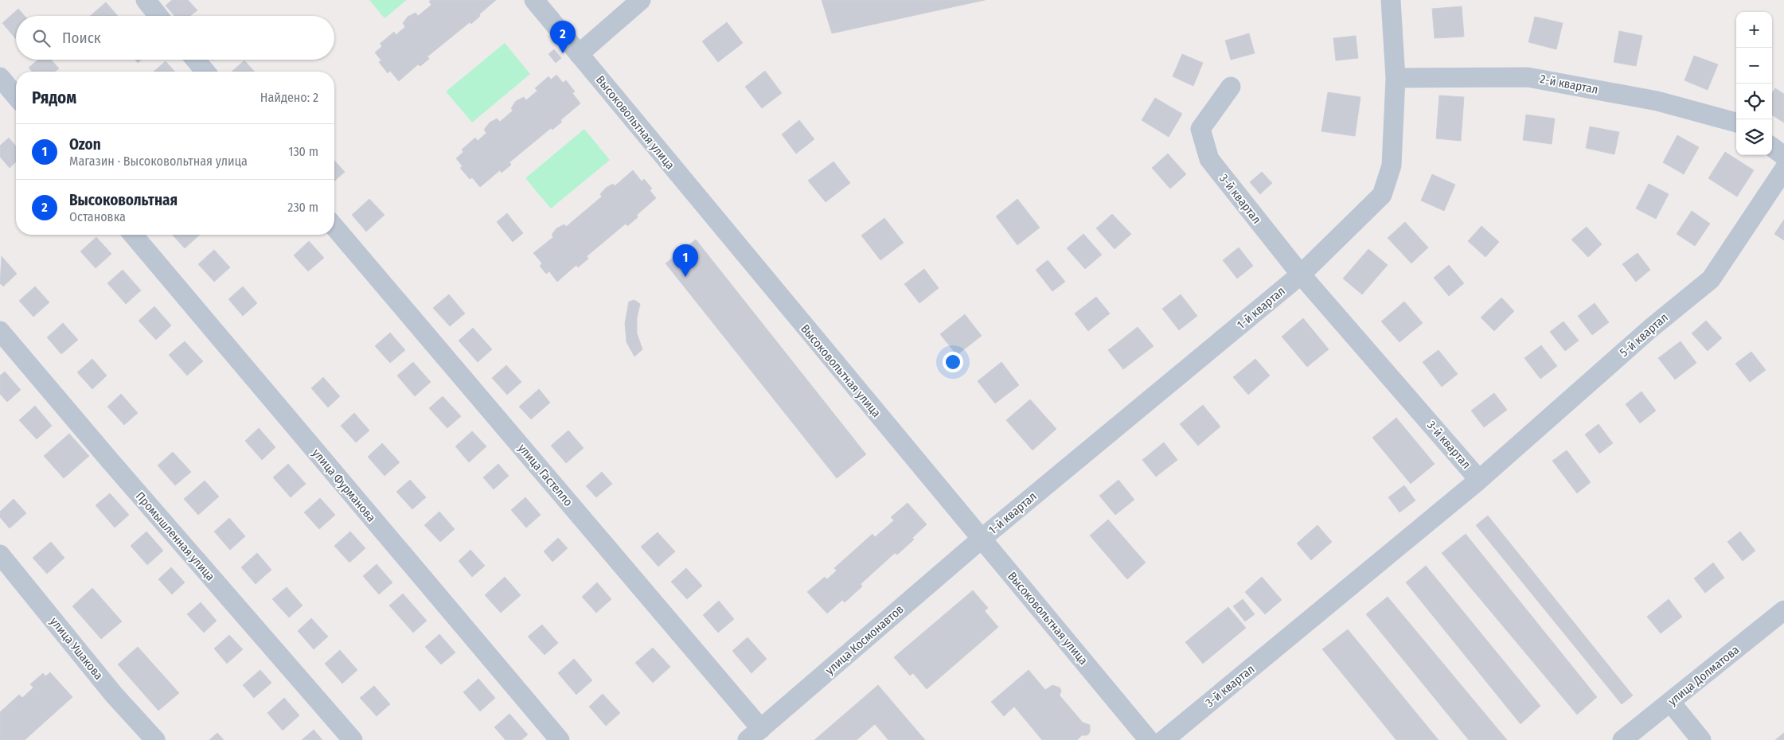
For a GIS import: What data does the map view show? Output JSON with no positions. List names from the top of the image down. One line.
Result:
{"streets":{"street":["2-й квартал","Высоковольтная улица","3-й квартал","1-й квартал","5-й квартал","улица Гастелло","улица Фурманова","Промышленная улица","улица Космонавтов","улица Ушакова","улица Долматова"]},"crossings":[["2-й квартал","1-й квартал"],["Высоковольтная улица","1-й квартал"],["Высоковольтная улица","улица Космонавтов"],["3-й квартал","1-й квартал"],["3-й квартал","5-й квартал"],["1-й квартал","улица Космонавтов"],["улица Гастелло","улица Космонавтов"]],"page":{"map_buttons":["+","−"],"search":"Поиск","pins":["2","1"],"heading":["Рядом","Найдено: 2"],"list":[{"mark":"1","name":"Ozon","note":"Магазин · Высоковольтная улица","value":"130 m"},{"mark":"2","name":"Высоковольтная","note":"Остановка","value":"230 m"}]}}
